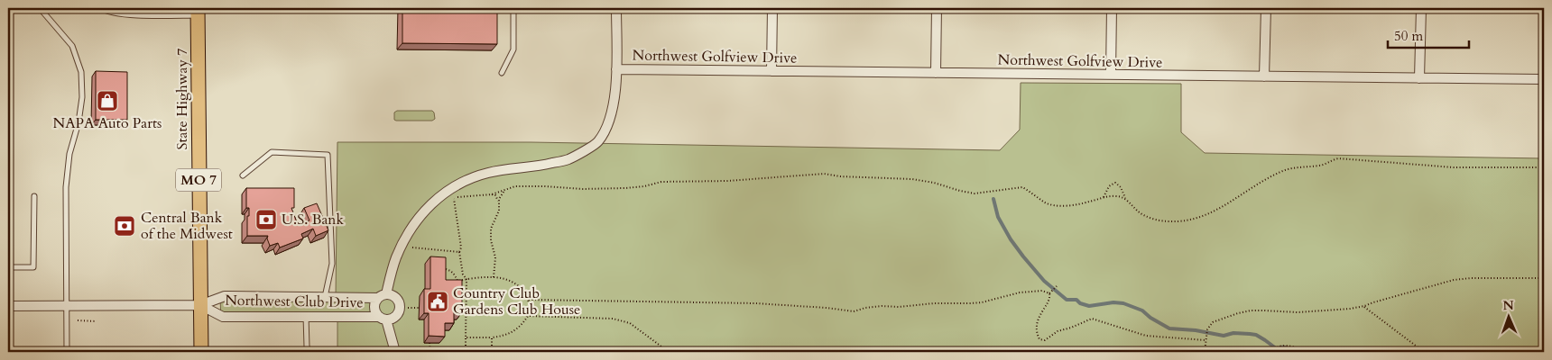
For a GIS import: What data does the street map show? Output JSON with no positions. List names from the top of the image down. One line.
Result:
{"streets":{"main road":["State Highway 7","MO 7"],"street":["Northwest Golfview Drive","Northwest Club Drive"]},"crossings":[["State Highway 7","Northwest Club Drive"]],"places":{"shop":["NAPA Auto Parts"],"bank":["U.S. Bank","Central Bank of the Midwest"],"public building":["Country Club Gardens Club House"]},"scale_bar":"50 m","north":"top"}
